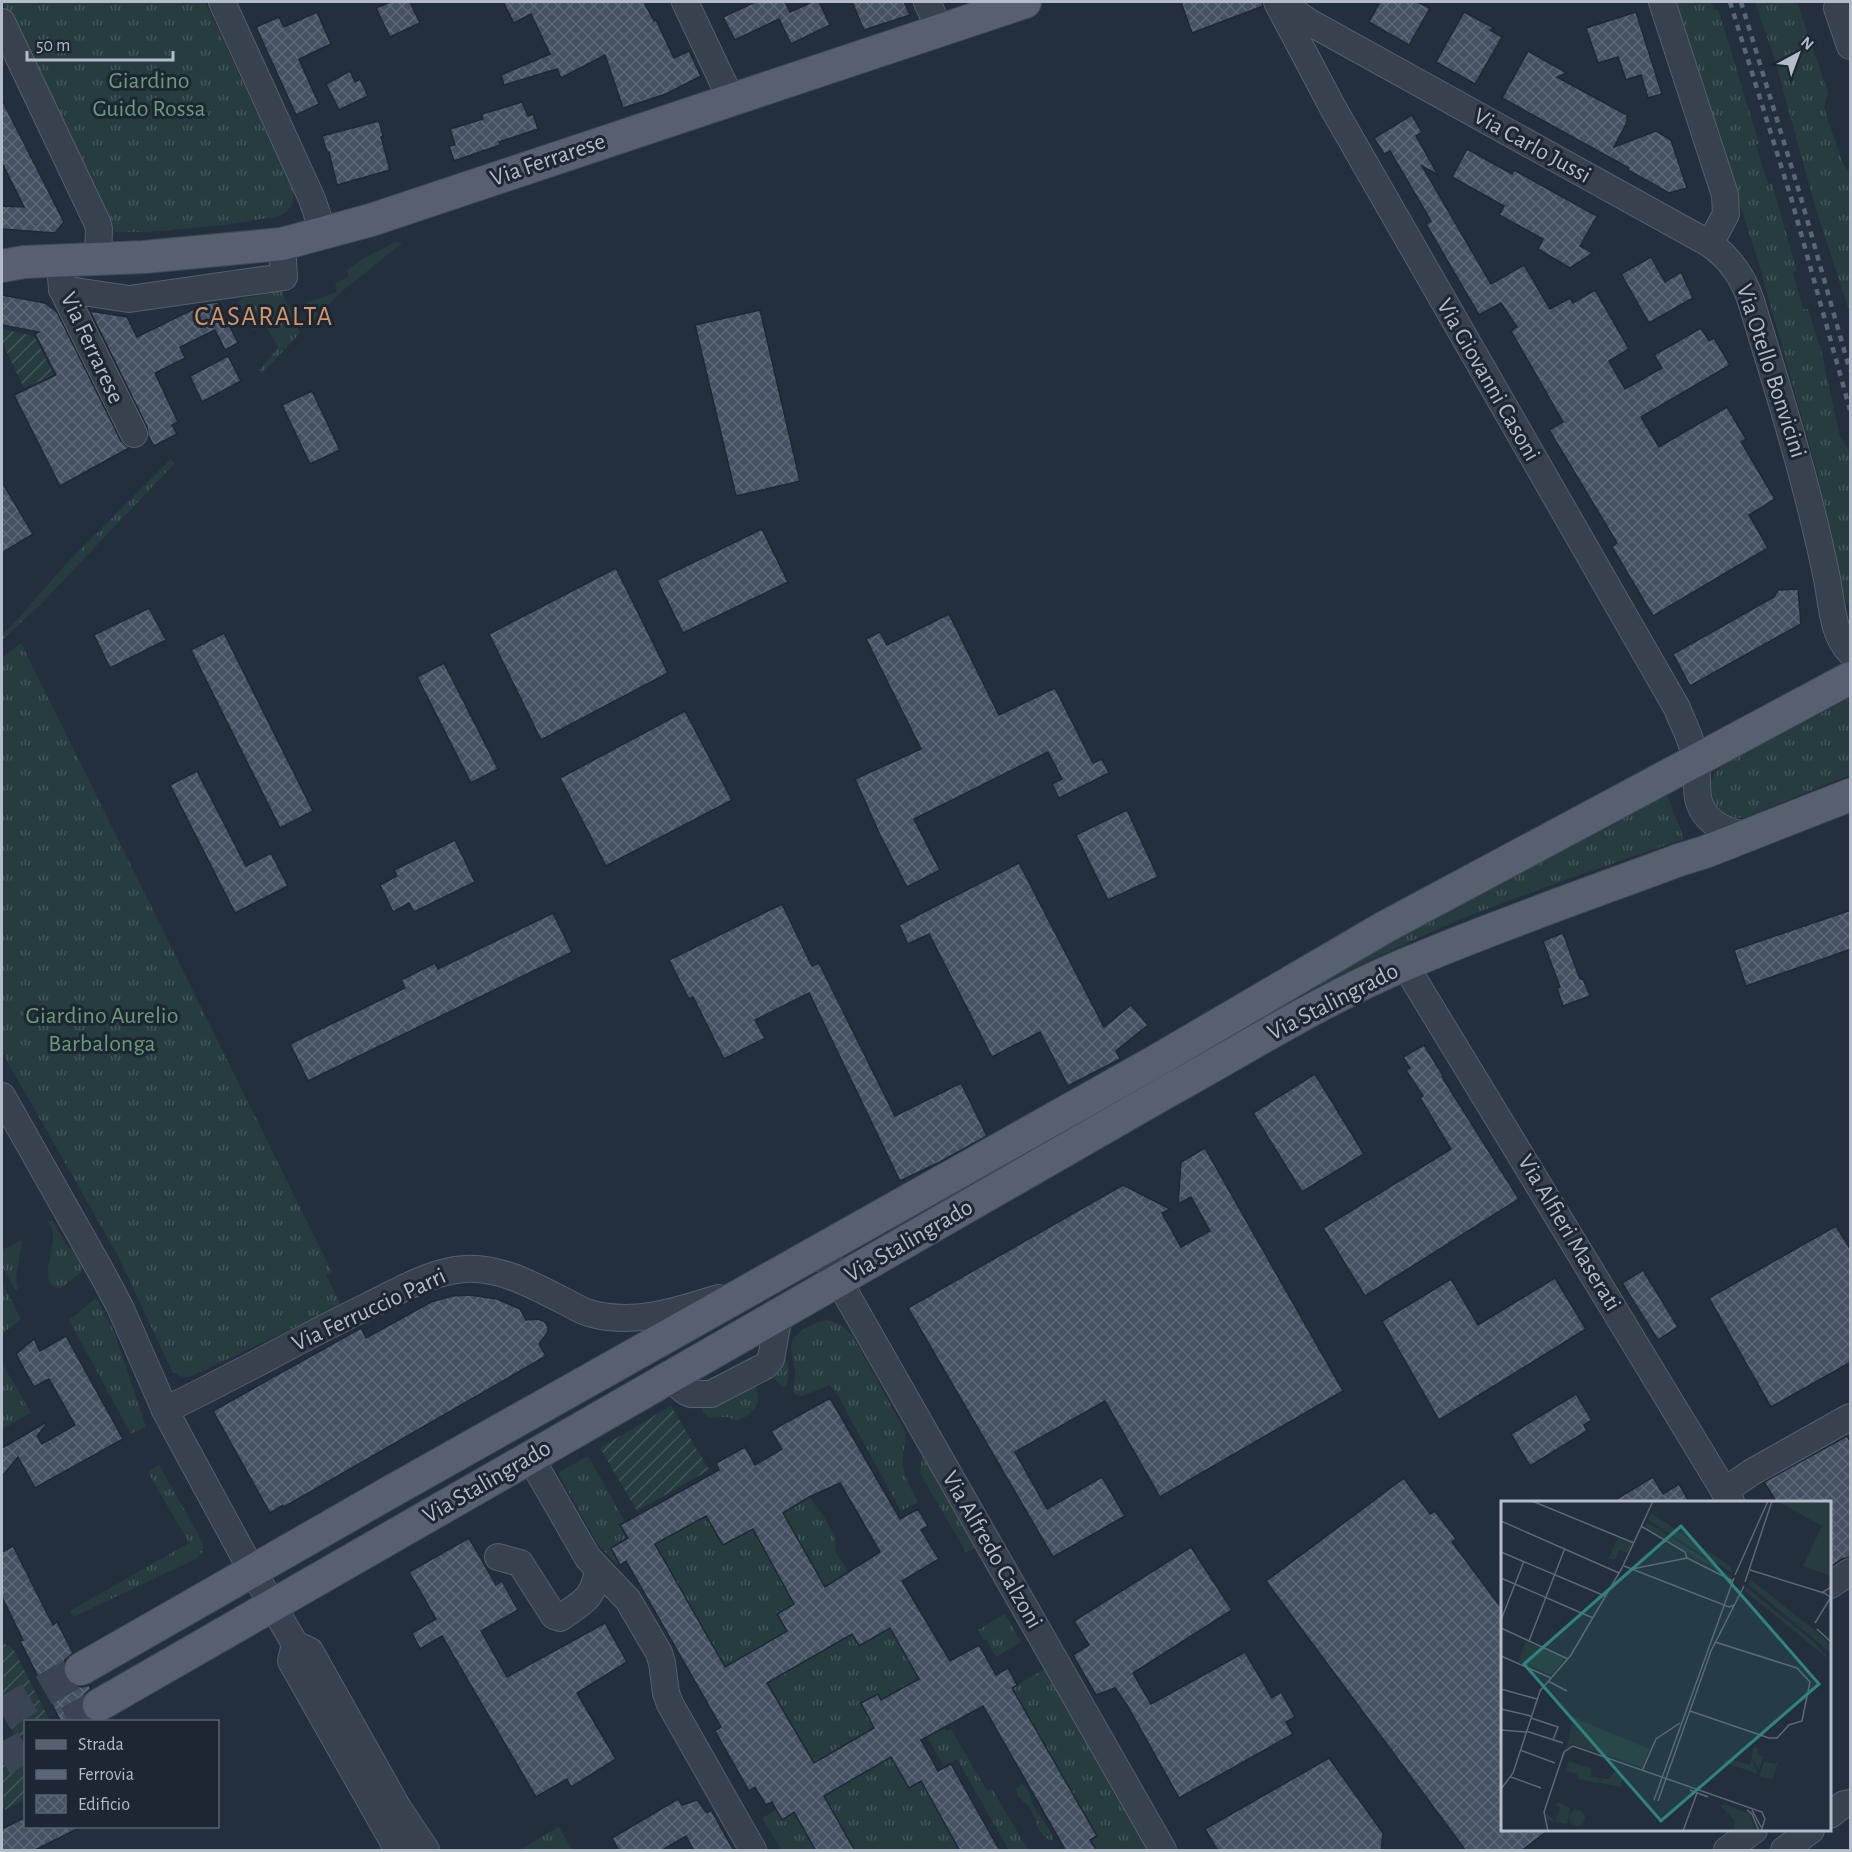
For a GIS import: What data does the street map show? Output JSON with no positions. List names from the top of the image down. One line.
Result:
{"streets":{"main road":["Via Ferrarese","Via Stalingrado"],"street":["Via Carlo Jussi","Via Otello Bonvicini","Via Giovanni Casoni","Via Alfieri Maserati","Via Ferruccio Parri","Via Alfredo Calzoni"]},"crossings":[["Via Carlo Jussi","Via Otello Bonvicini"],["Via Carlo Jussi","Via Giovanni Casoni"],["Via Giovanni Casoni","Via Stalingrado"],["Via Stalingrado","Via Alfieri Maserati"],["Via Stalingrado","Via Ferruccio Parri"],["Via Stalingrado","Via Alfredo Calzoni"]],"districts":["CASARALTA"],"parks":["Giardino Guido Rossa","Giardino Aurelio Barbalonga"],"legend":["Strada","Ferrovia","Edificio"],"scale_bar":"50 m","north":"top right"}
